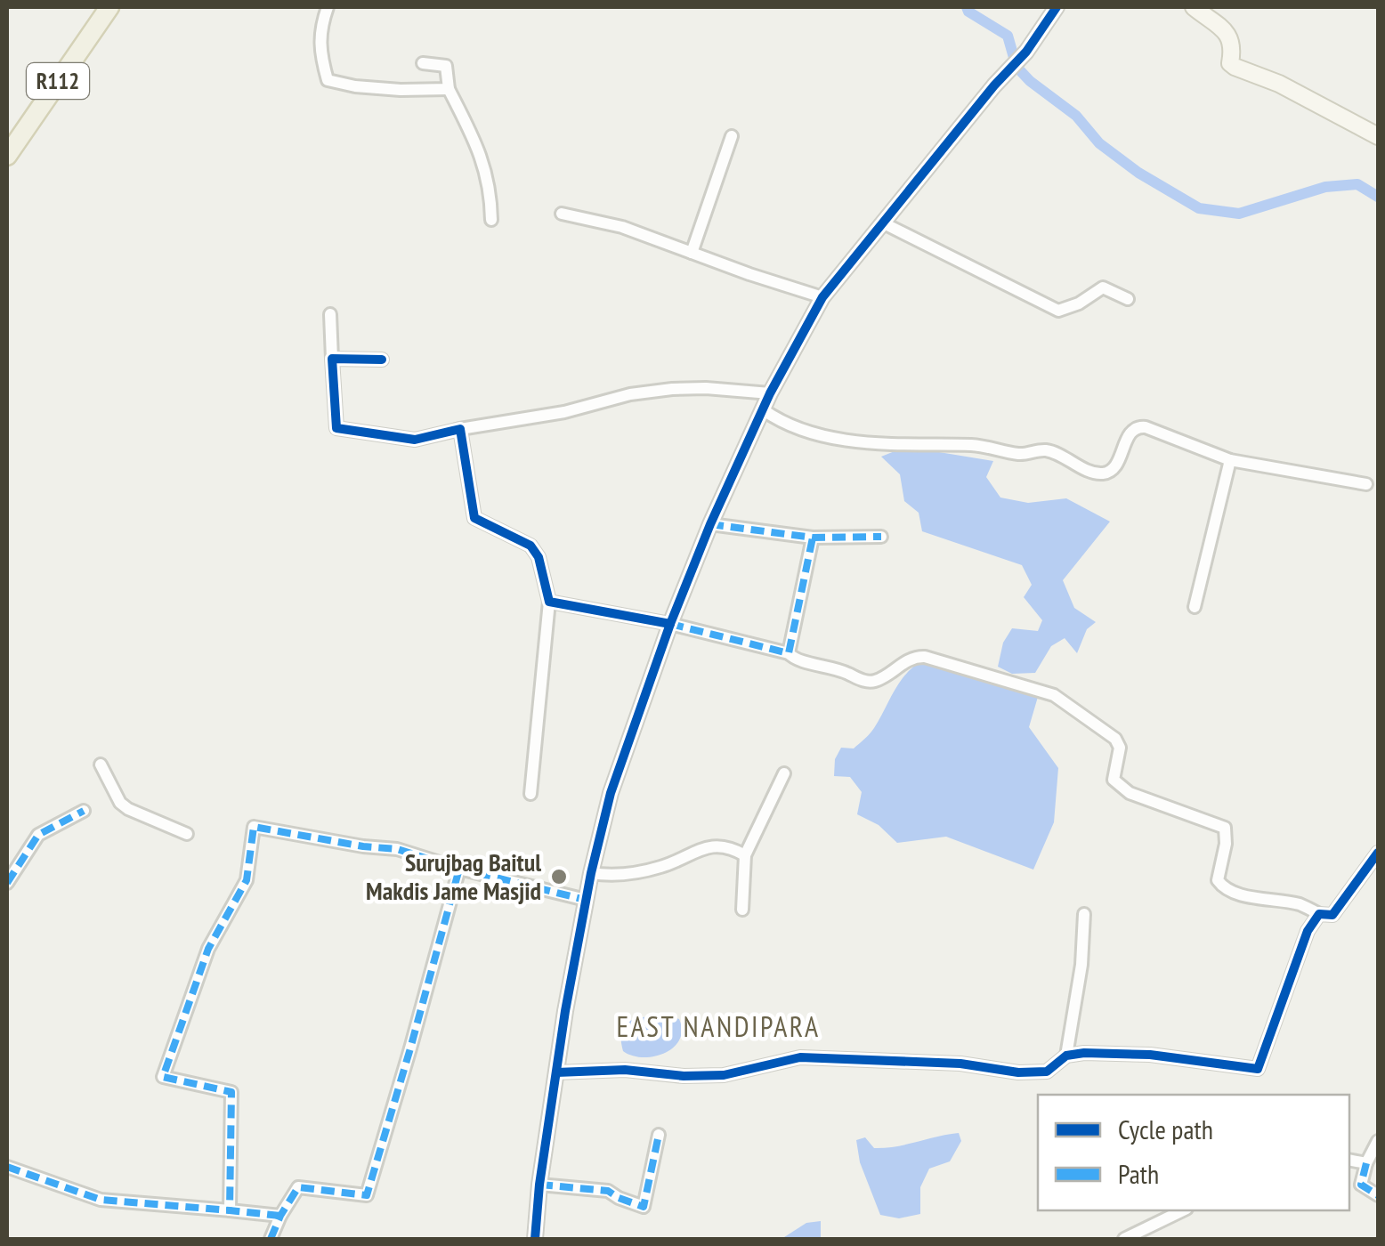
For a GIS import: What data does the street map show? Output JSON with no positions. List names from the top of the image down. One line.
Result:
{"streets":{"main road":["R112"]},"districts":["EAST NANDIPARA"],"places":["Surujbag Baitul Makdis Jame Masjid"],"legend":["Cycle path","Path"]}
